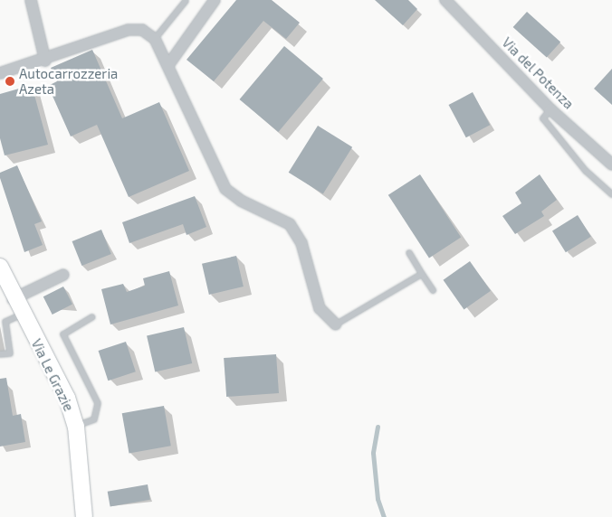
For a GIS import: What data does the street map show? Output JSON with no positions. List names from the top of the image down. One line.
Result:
{"streets":{"main road":["Via Le Grazie"],"street":["Via del Potenza"]},"places":["Autocarrozzeria Azeta"]}
